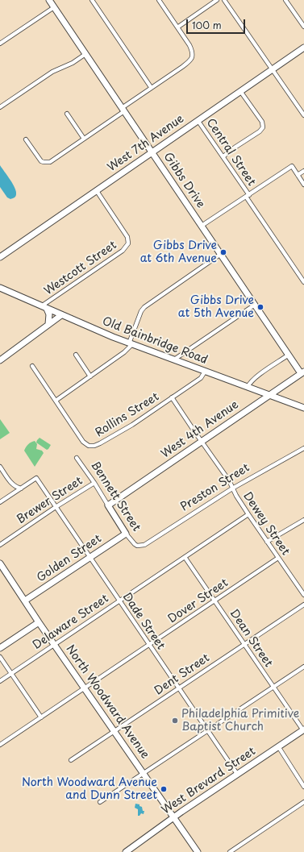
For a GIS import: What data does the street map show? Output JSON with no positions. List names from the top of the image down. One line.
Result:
{"streets":{"street":["West 7th Avenue","Central Street","Gibbs Drive","Westcott Street","Old Bainbridge Road","Rollins Street","West 4th Avenue","Preston Street","Bennett Street","Brewer Street","Dewey Street","Golden Street","Dover Street","Dade Street","Delaware Street","Dean Street","Dent Street","North Woodward Avenue","West Brevard Street"]},"crossings":[["West 7th Avenue","Central Street"],["West 7th Avenue","Gibbs Drive"],["West 7th Avenue","Westcott Street"],["Gibbs Drive","West 4th Avenue"],["Westcott Street","Old Bainbridge Road"],["Old Bainbridge Road","Rollins Street"],["Old Bainbridge Road","West 4th Avenue"],["Rollins Street","Dewey Street"],["West 4th Avenue","Bennett Street"],["West 4th Avenue","Dewey Street"],["Preston Street","Bennett Street"],["Preston Street","Dewey Street"],["Bennett Street","Brewer Street"],["Bennett Street","Golden Street"],["Brewer Street","Dade Street"],["Dewey Street","Dover Street"],["Dewey Street","Delaware Street"],["Golden Street","Dade Street"],["Golden Street","North Woodward Avenue"],["Dover Street","Dade Street"],["Dover Street","Dean Street"],["Dover Street","North Woodward Avenue"],["Dade Street","Delaware Street"],["Dade Street","Dent Street"],["Dade Street","West Brevard Street"],["Delaware Street","Dean Street"],["Delaware Street","North Woodward Avenue"],["Dean Street","Dent Street"],["Dean Street","West Brevard Street"],["Dent Street","North Woodward Avenue"],["North Woodward Avenue","West Brevard Street"]],"places":["Gibbs Drive at 6th Avenue","Gibbs Drive at 5th Avenue","Philadelphia Primitive Baptist Church","North Woodward Avenue and Dunn Street"],"scale_bar":"100 m"}
